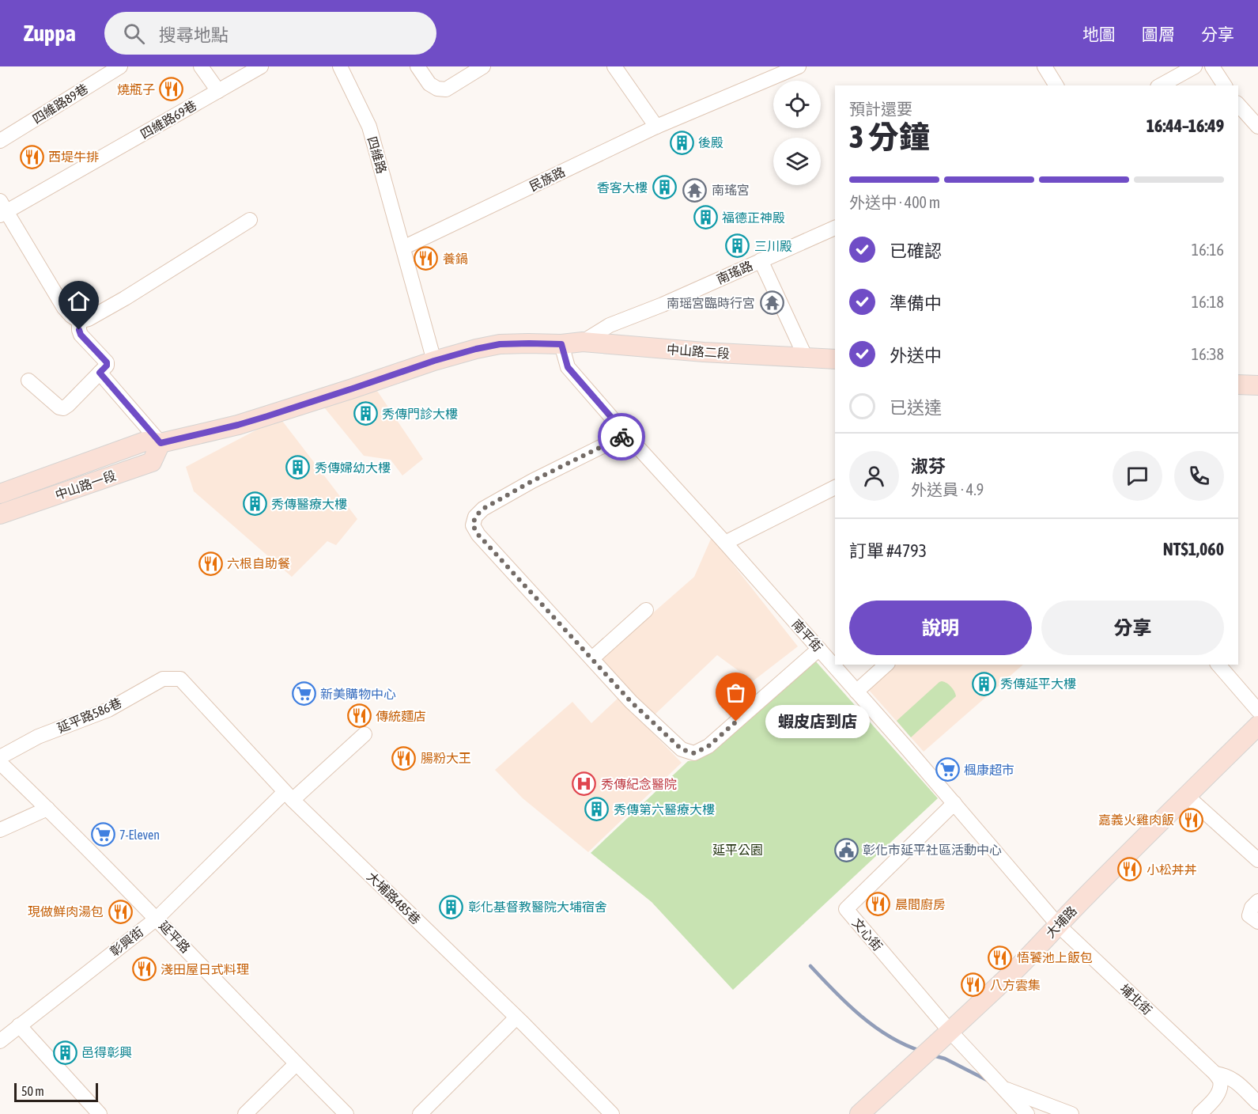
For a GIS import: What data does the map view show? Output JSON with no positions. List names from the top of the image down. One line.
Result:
{"streets":{"main road":["中山路二段","中山路一段","大埔路"],"street":["四維路89巷","四維路69巷","四維路","民族路","南瑤路","南平街","延平路586巷","大埔路485巷","文心街","延平路","彰興街","埔北街"]},"crossings":[["四維路","民族路"],["南瑤路","中山路二段"],["中山路二段","中山路一段"],["中山路二段","南平街"],["中山路一段","南平街"],["南平街","大埔路"],["南平街","文心街"],["南平街","埔北街"],["延平路586巷","大埔路485巷"],["大埔路485巷","彰興街"],["大埔路","文心街"],["大埔路","埔北街"],["延平路","彰興街"]],"parks":["延平公園"],"places":{"restaurant":["燒瓶子","西堤牛排","養鍋","六根自助餐","傳統麵店","腸粉大王","嘉義火雞肉飯","小松丼丼","晨間廚房","現做鮮肉湯包","悟饕池上飯包","淺田屋日式料理","八方雲集"],"building":["後殿","香客大樓","福德正神殿","三川殿","秀傳門診大樓","秀傳婦幼大樓","秀傳醫療大樓","秀傳延平大樓","秀傳第六醫療大樓","彰化基督教醫院大埔宿舍","邑得彰興"],"temple":["南瑤宮","南瑶宮臨時行宮"],"supermarket":["新美購物中心","楓康超市","7-Eleven"],"other":["蝦皮店到店"],"hospital":["秀傳紀念醫院"],"public building":["彰化市延平社區活動中心"]},"scale_bar":"50 m","page":{"header":"Zuppa","search":"搜尋地點","nav":["地圖","圖層","分享"],"heading":["3 分鐘","預計還要","16:44–16:49"],"panel":["淑芬","外送員 · 4.9","訂單 #4793","NT$1,060"],"bar":"外送中 · 400 m","list":[["已確認","16:16"],["準備中","16:18"],["外送中","16:38"],"已送達"],"buttons":["說明","分享"],"bubble":"蝦皮店到店","scale":"50 m"}}
